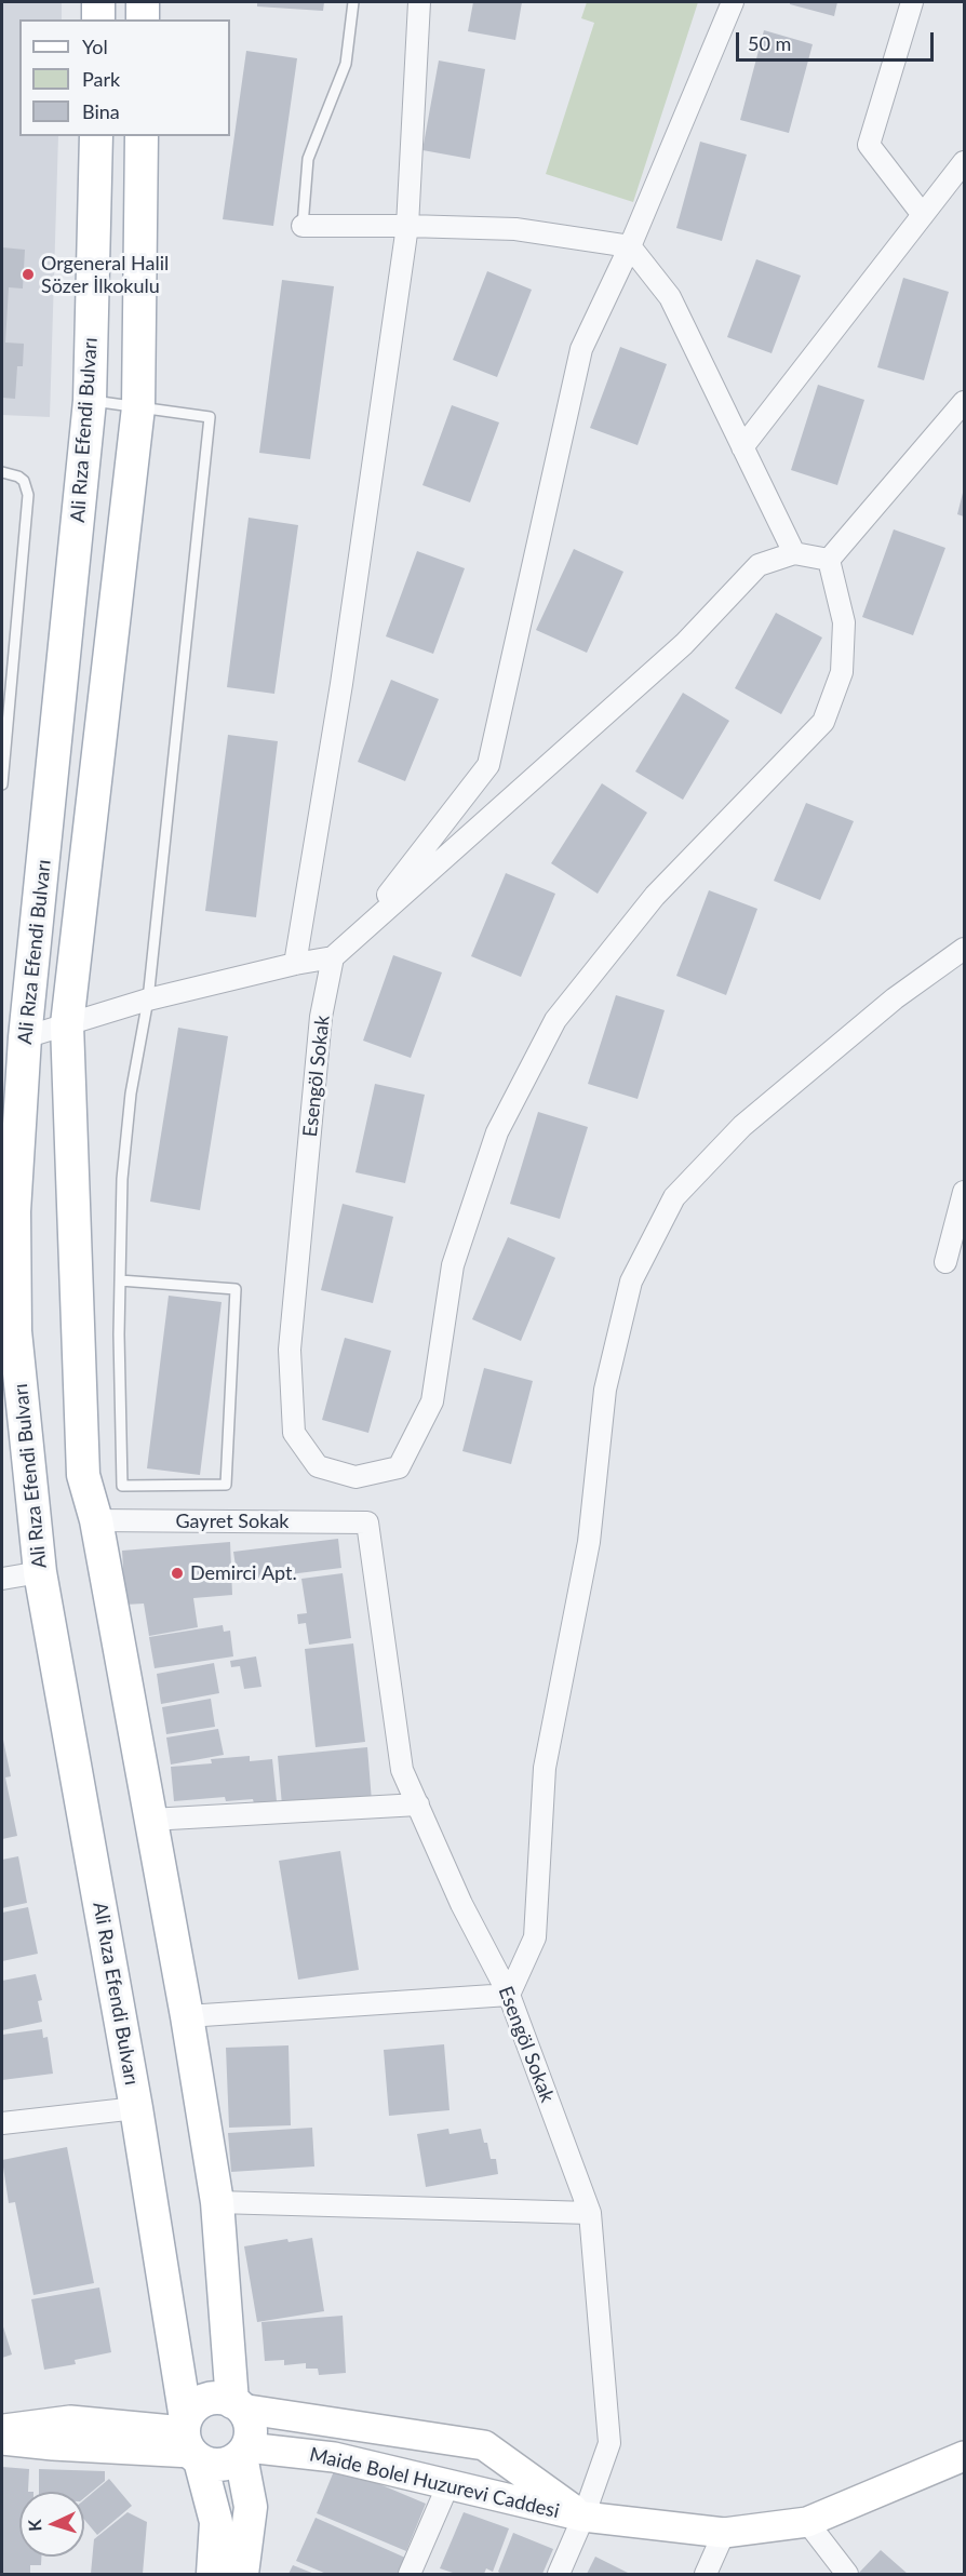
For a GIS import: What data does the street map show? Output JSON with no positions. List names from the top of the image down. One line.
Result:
{"streets":{"main road":["Ali Rıza Efendi Bulvarı","Maide Bolel Huzurevi Caddesi"],"street":["Esengöl Sokak","Gayret Sokak"]},"crossings":[["Ali Rıza Efendi Bulvarı","Gayret Sokak"],["Ali Rıza Efendi Bulvarı","Maide Bolel Huzurevi Caddesi"],["Esengöl Sokak","Gayret Sokak"],["Esengöl Sokak","Maide Bolel Huzurevi Caddesi"]],"places":["Orgeneral Halil Sözer İlkokulu","Demirci Apt."],"legend":["Yol","Park","Bina"],"scale_bar":"50 m","north":"left"}
